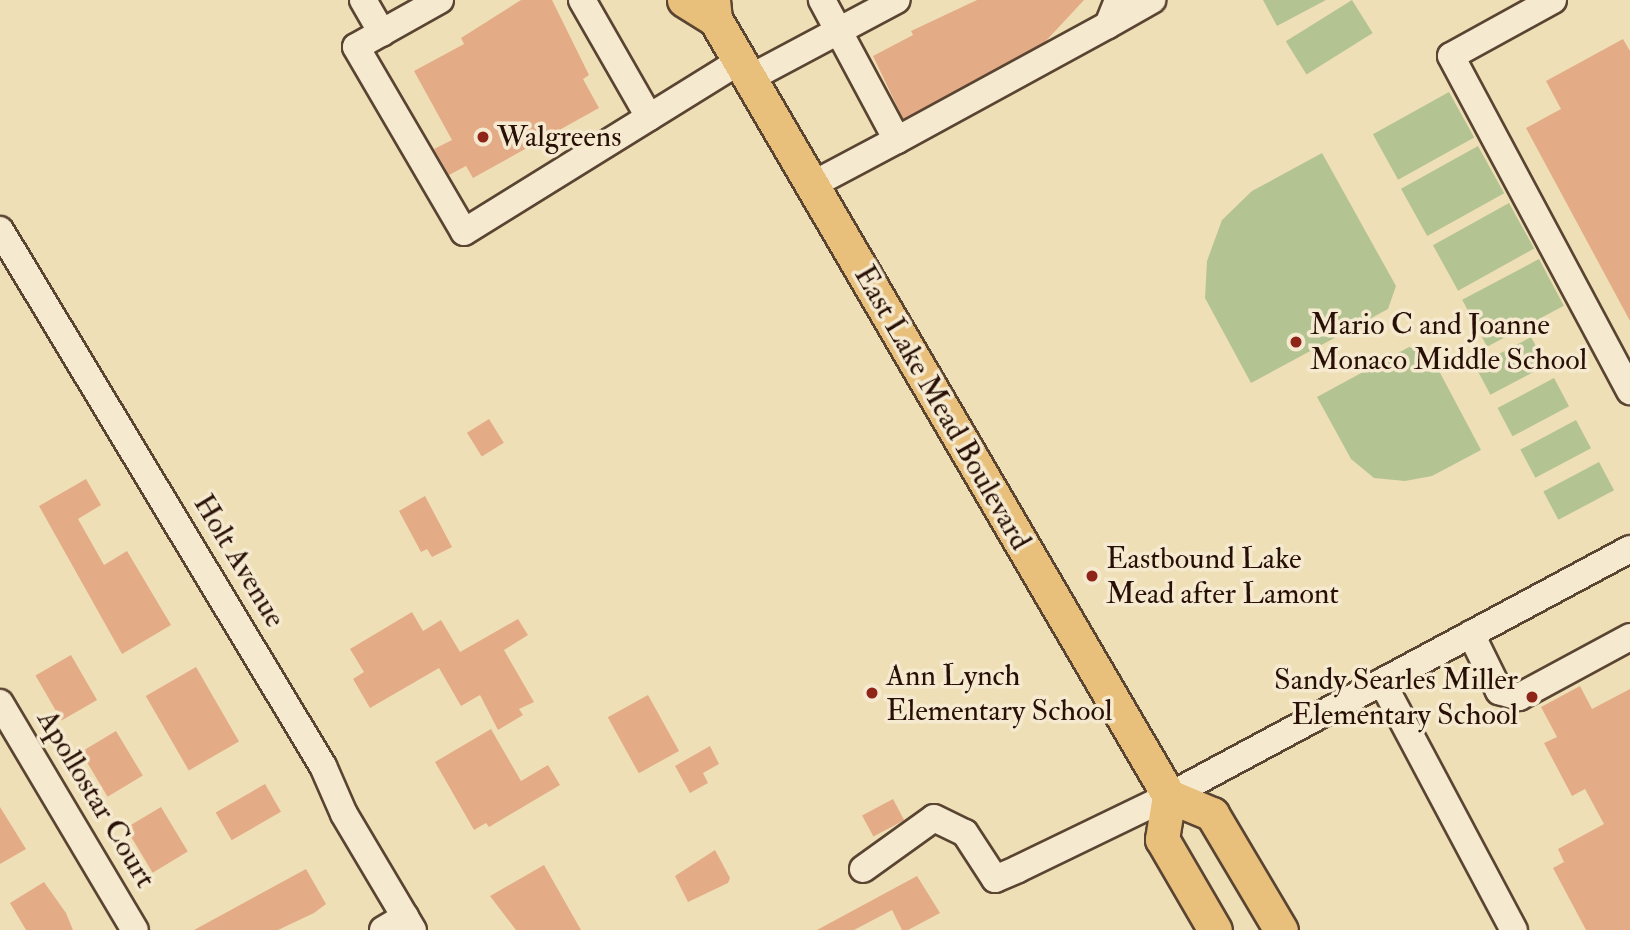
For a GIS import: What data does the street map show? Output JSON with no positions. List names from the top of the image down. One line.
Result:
{"streets":{"main road":["East Lake Mead Boulevard"],"street":["Holt Avenue","Apollostar Court"]},"places":["Walgreens","Mario C and Joanne Monaco Middle School","Eastbound Lake Mead after Lamont","Ann Lynch Elementary School","Sandy Searles Miller Elementary School"]}
